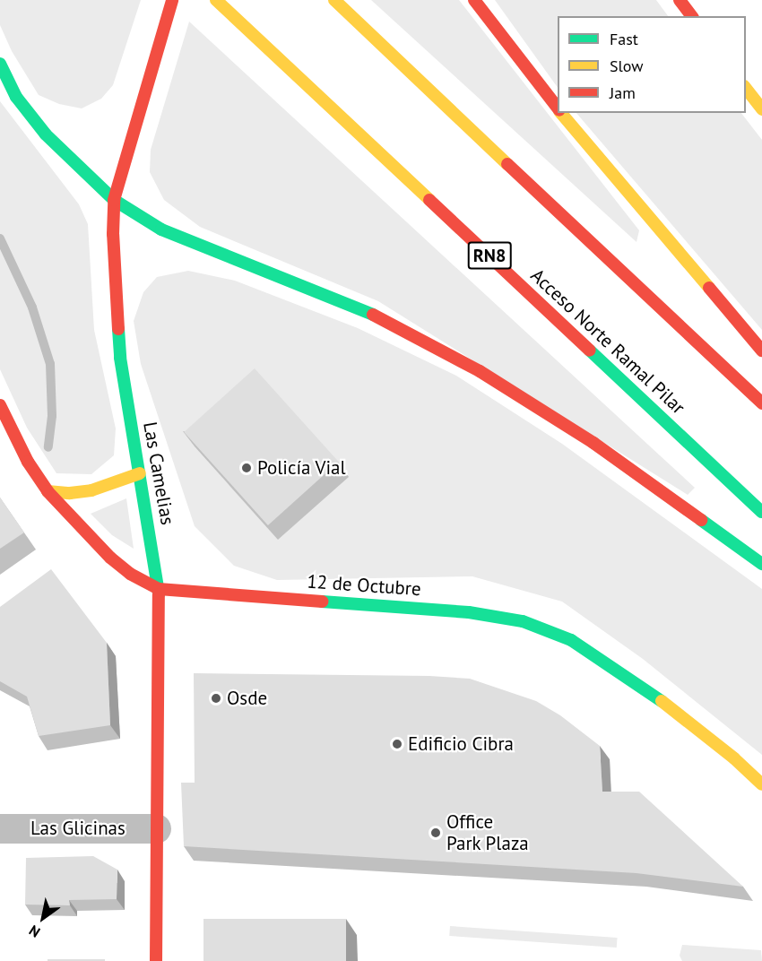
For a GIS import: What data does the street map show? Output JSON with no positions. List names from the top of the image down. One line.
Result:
{"streets":{"main road":["RN8","Acceso Norte Ramal Pilar","Las Camelias","12 de Octubre"],"street":["Las Glicinas"]},"crossings":[["Las Camelias","12 de Octubre"],["Las Camelias","Las Glicinas"]],"places":["Policía Vial","Osde","Edificio Cibra","Office Park Plaza"],"legend":["Fast","Slow","Jam"],"north":"bottom left"}
